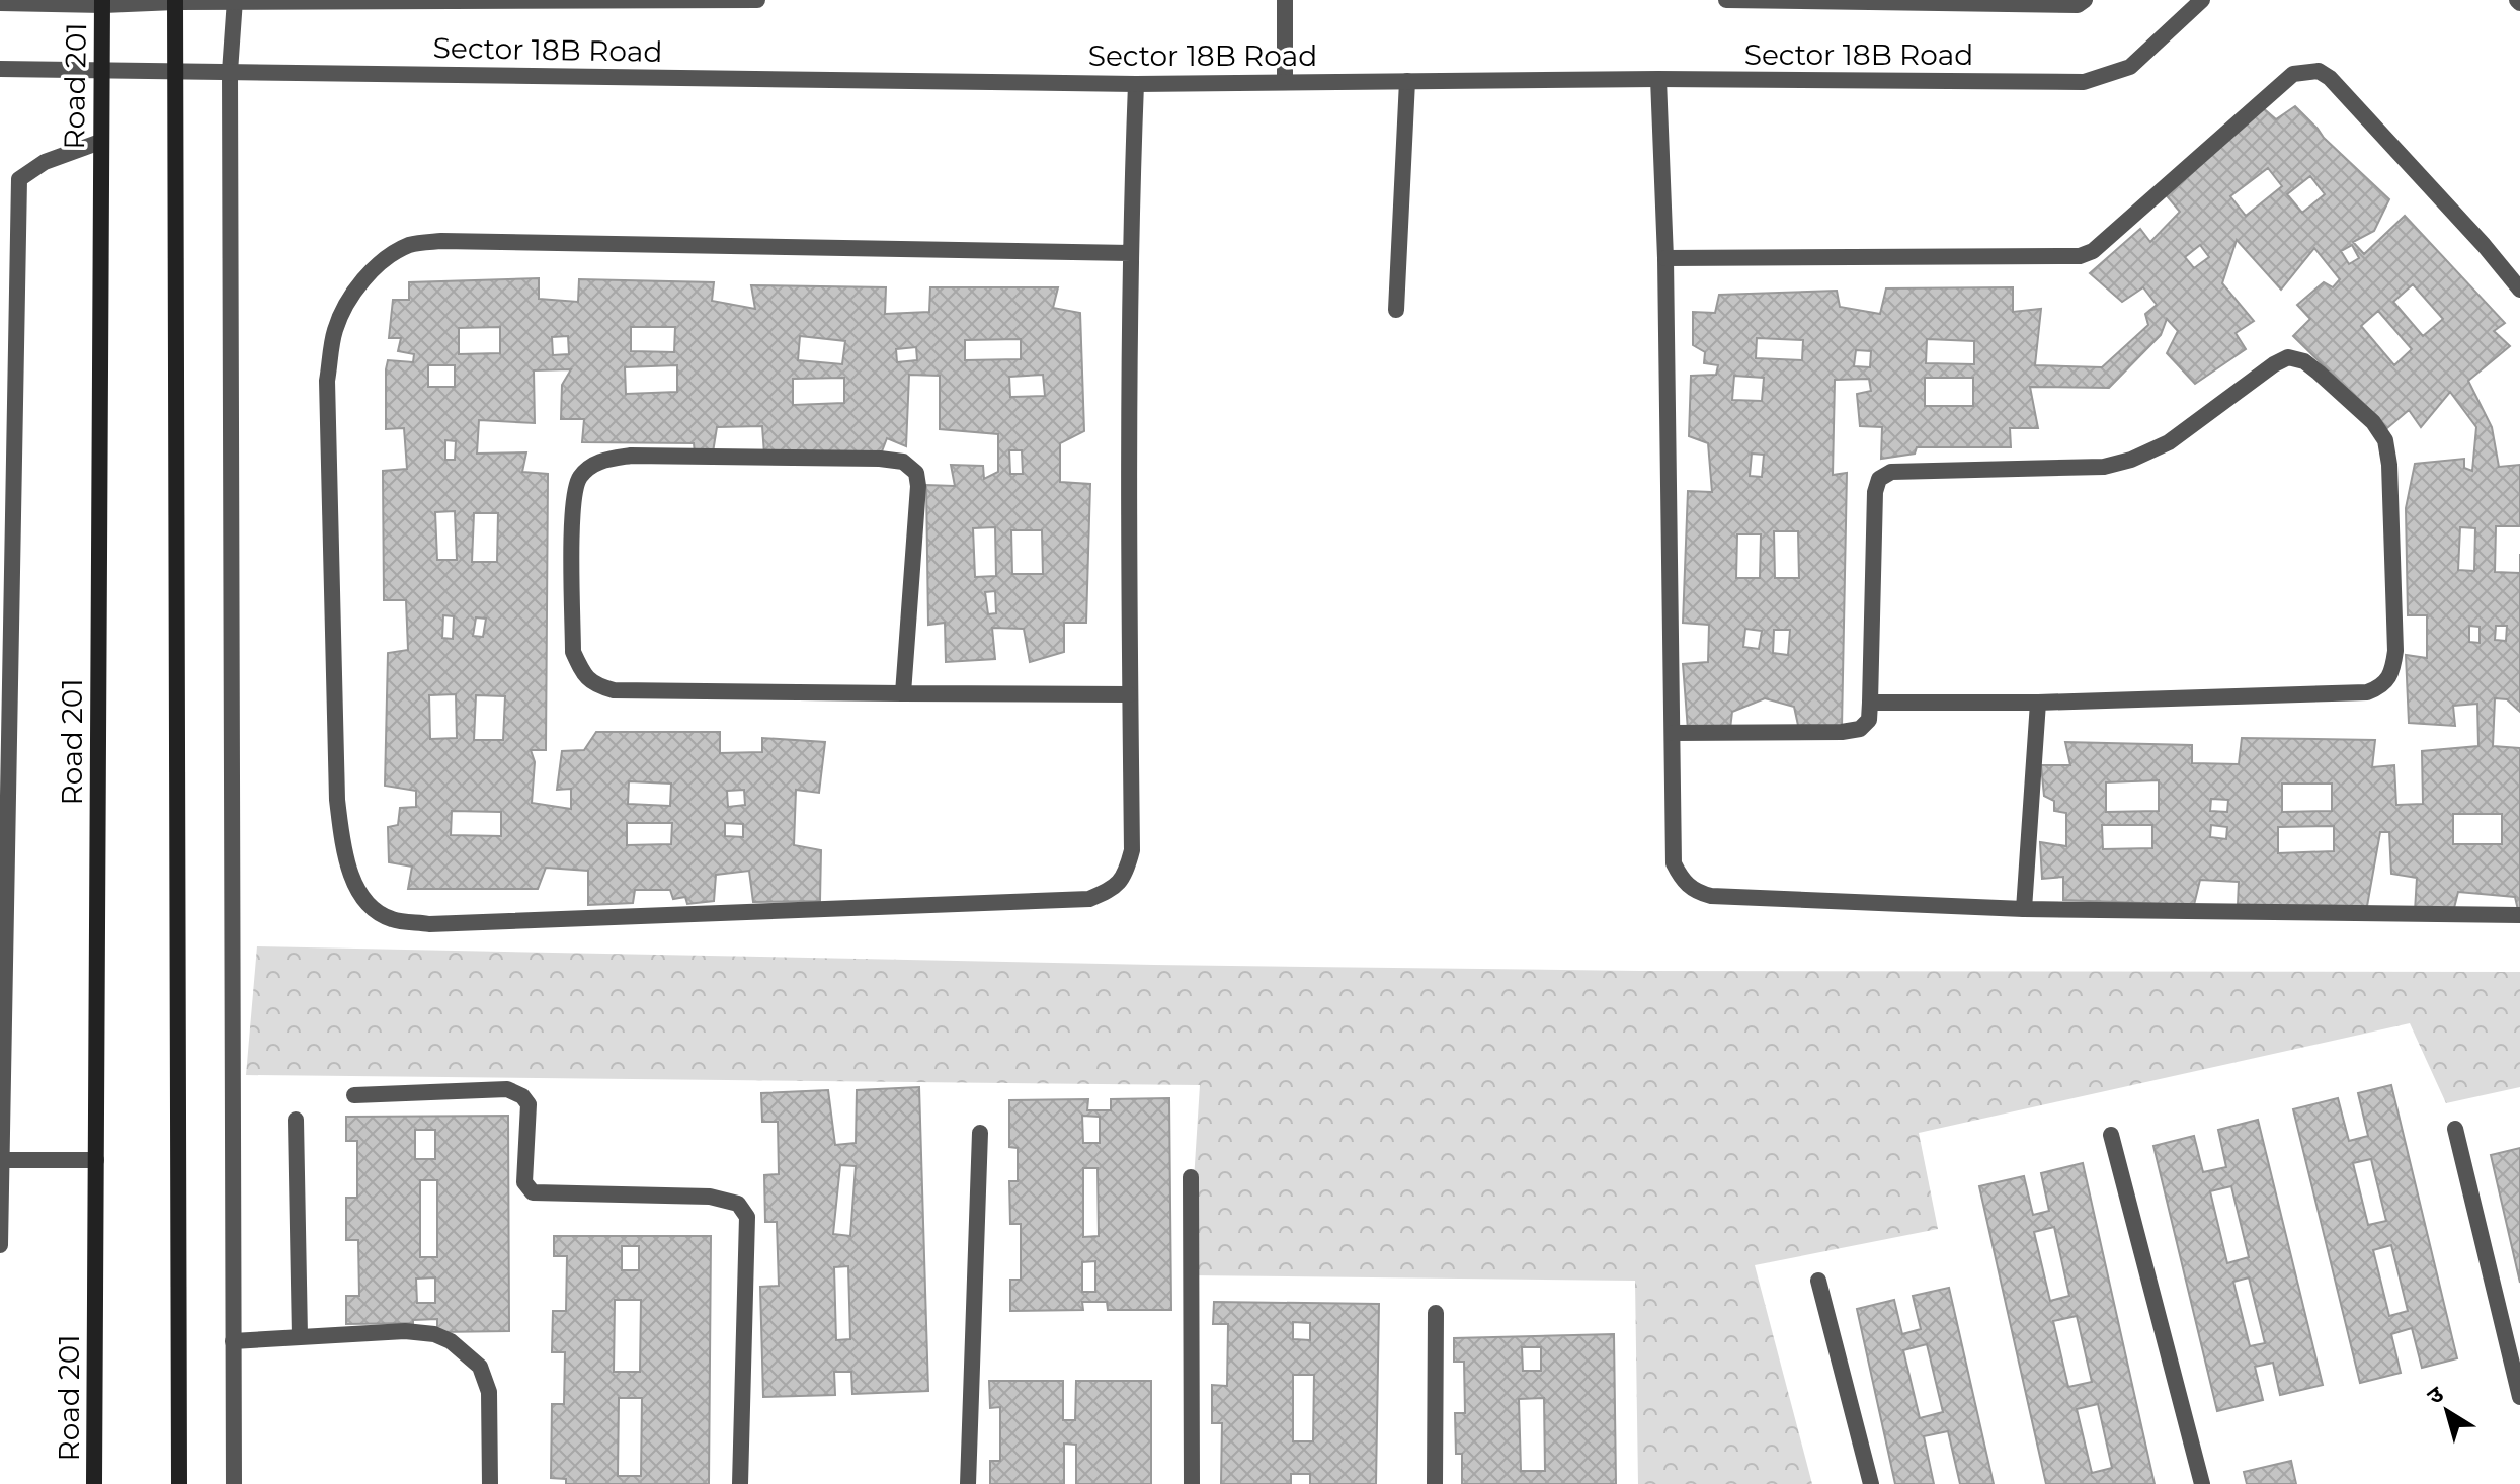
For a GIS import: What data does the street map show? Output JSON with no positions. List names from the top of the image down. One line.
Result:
{"streets":{"main road":["Road 201"],"street":["Sector 18B Road"]},"crossings":[["Sector 18B Road","Road 201"]],"north":"top left"}
